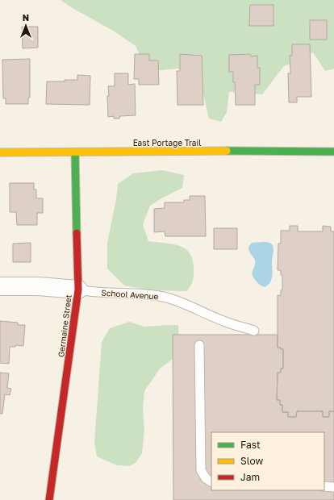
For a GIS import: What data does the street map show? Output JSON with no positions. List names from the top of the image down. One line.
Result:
{"streets":{"street":["East Portage Trail","School Avenue","Germaine Street"]},"crossings":[["East Portage Trail","Germaine Street"],["School Avenue","Germaine Street"]],"legend":["Fast","Slow","Jam"],"north":"top"}
